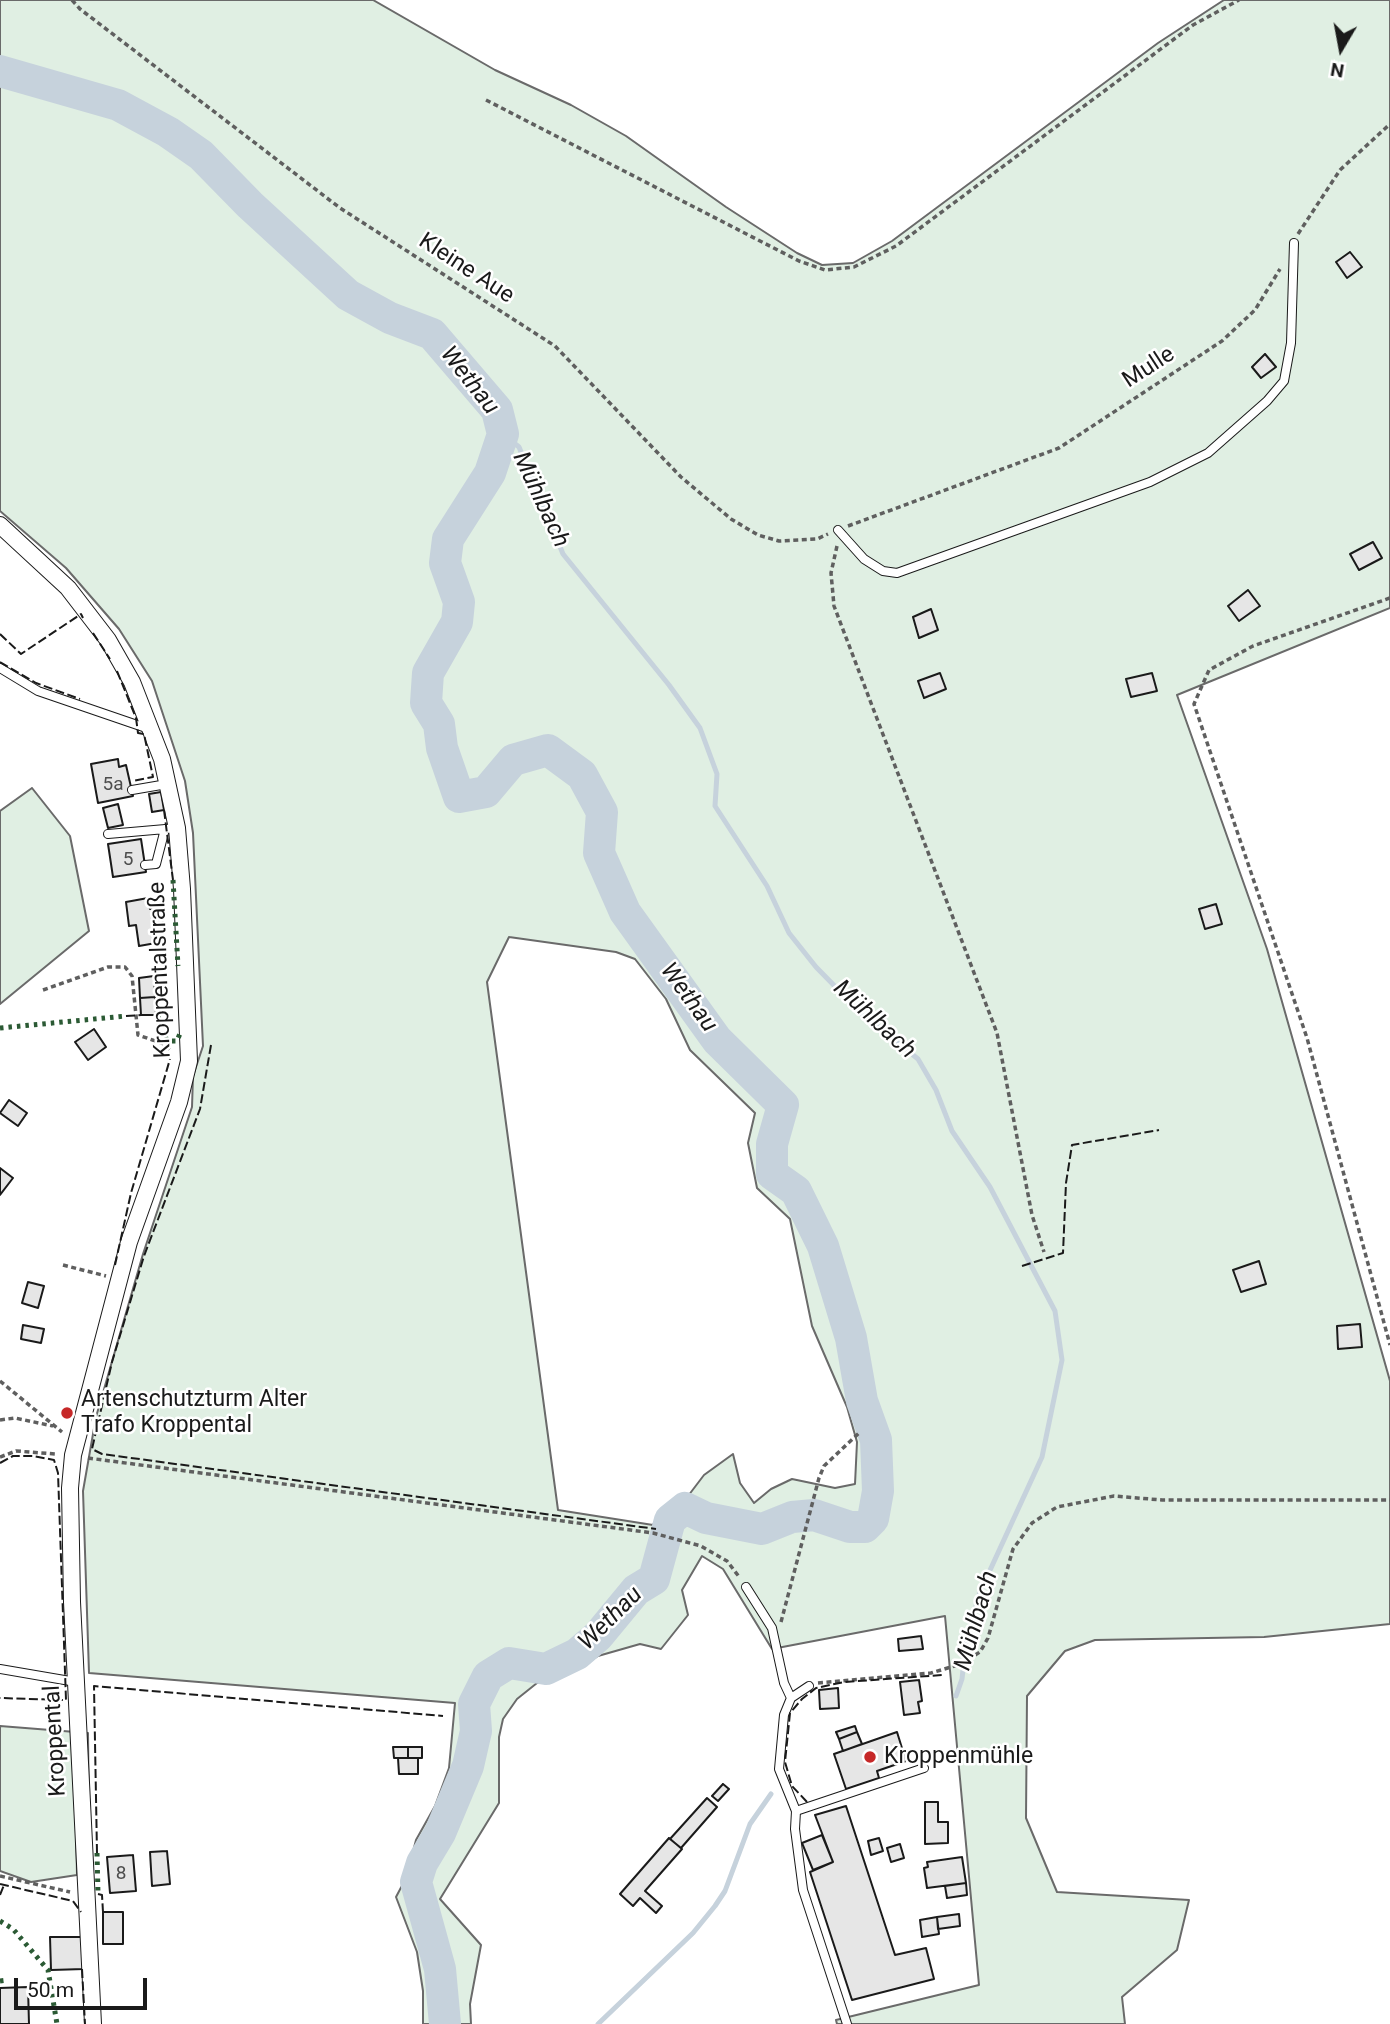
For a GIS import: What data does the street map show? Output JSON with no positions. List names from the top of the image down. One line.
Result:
{"streets":{"street":["Kroppentalstraße","Kroppental"],"path":["Kleine Aue","Mulle"]},"crossings":[["Kleine Aue","Mulle"],["Kroppentalstraße","Kroppental"]],"water":["Wethau","Mühlbach"],"places":["Artenschutzturm Alter Trafo Kroppental","Kroppenmühle"],"house_numbers":["5a","5","8"],"scale_bar":"50 m","north":"bottom"}
